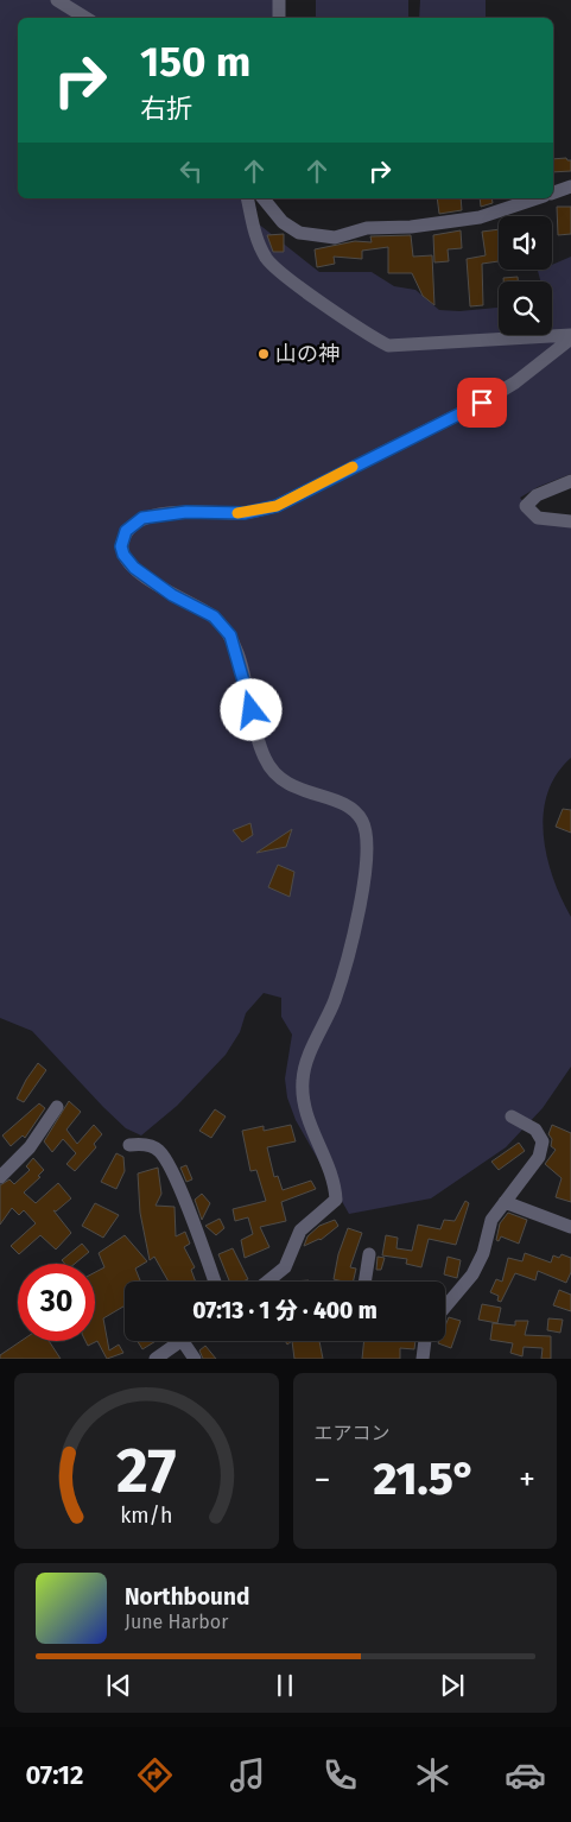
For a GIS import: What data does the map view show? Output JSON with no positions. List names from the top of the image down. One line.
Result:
{"places":["山の神"],"page":{"turn":["150 m","右折"],"limit":"30","trip":"07:13 · 1 分 · 400 m","tile":"エアコン","heat":["−","21.5°","+"],"song":["Northbound","June Harbor"],"tabs":"07:12","gauge":["27","km/h"]}}
